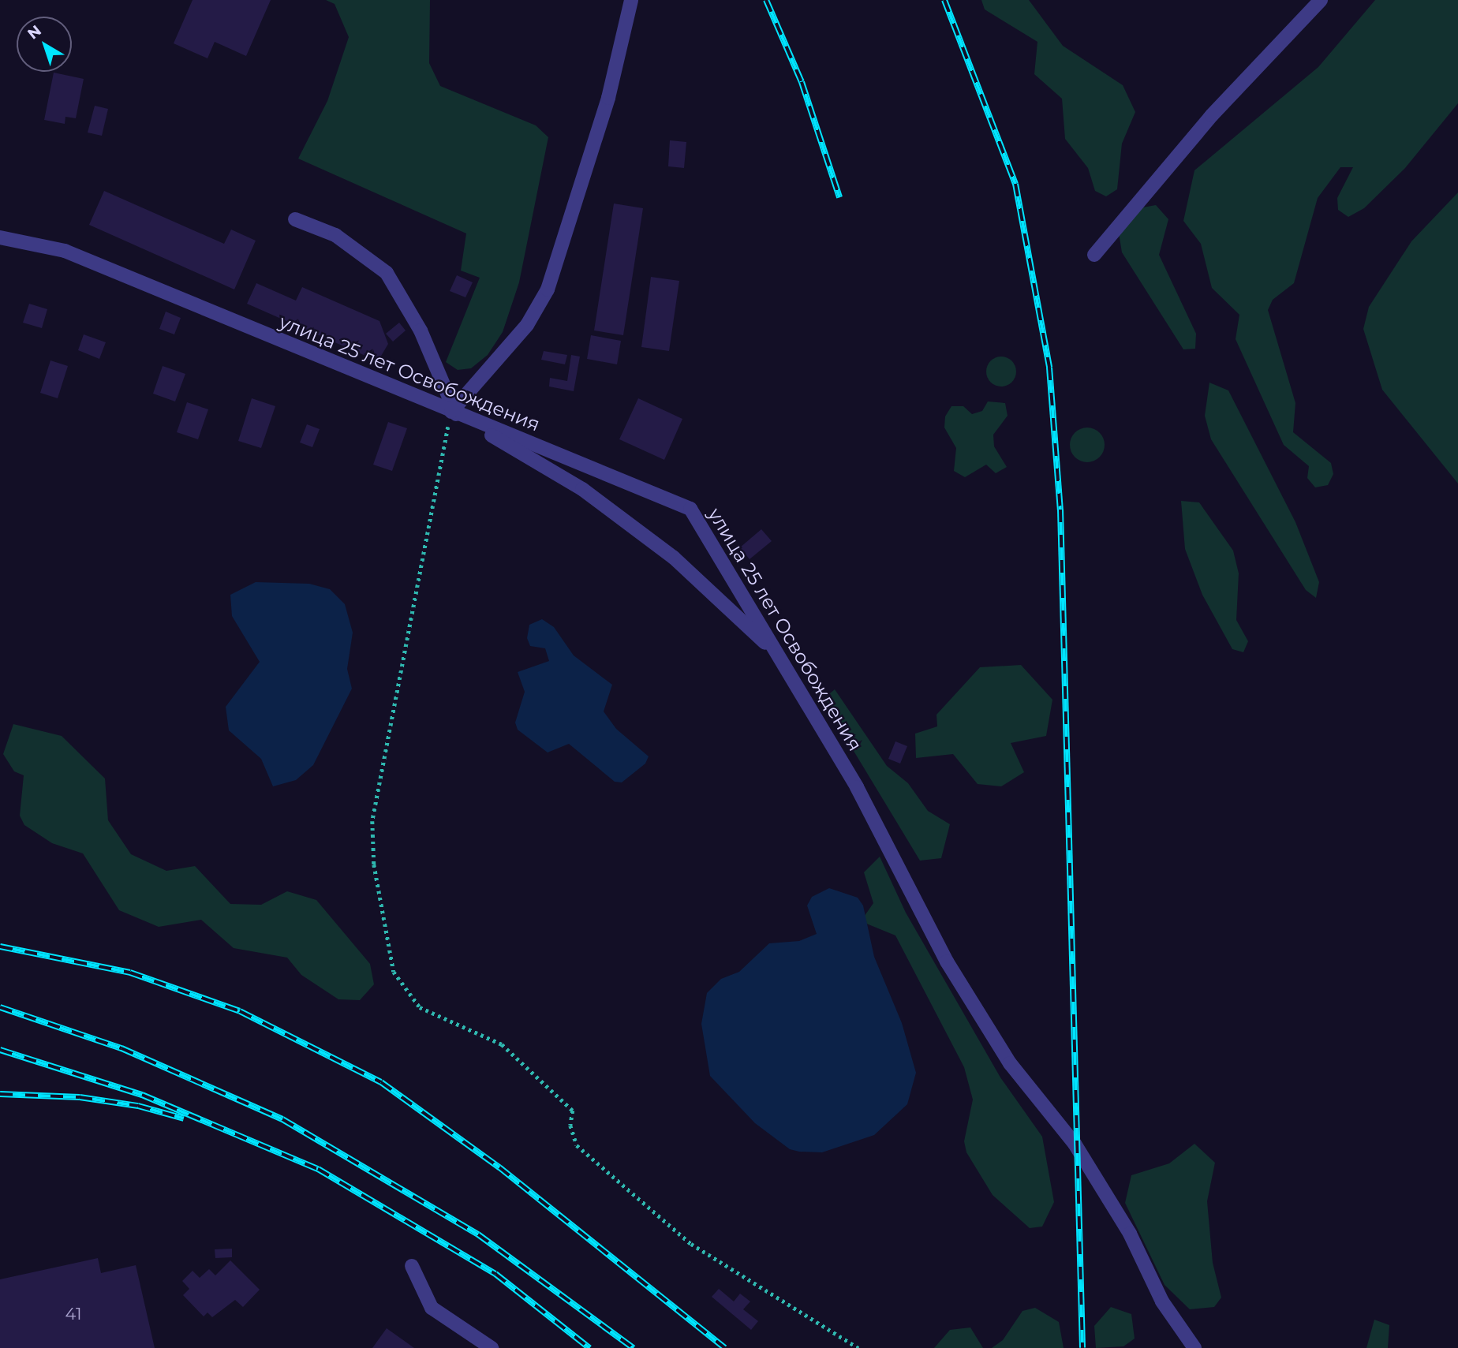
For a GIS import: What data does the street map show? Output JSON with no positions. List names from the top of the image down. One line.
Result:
{"streets":{"street":["улица 25 лет Освобождения"]},"house_numbers":["41"],"north":"top left"}
